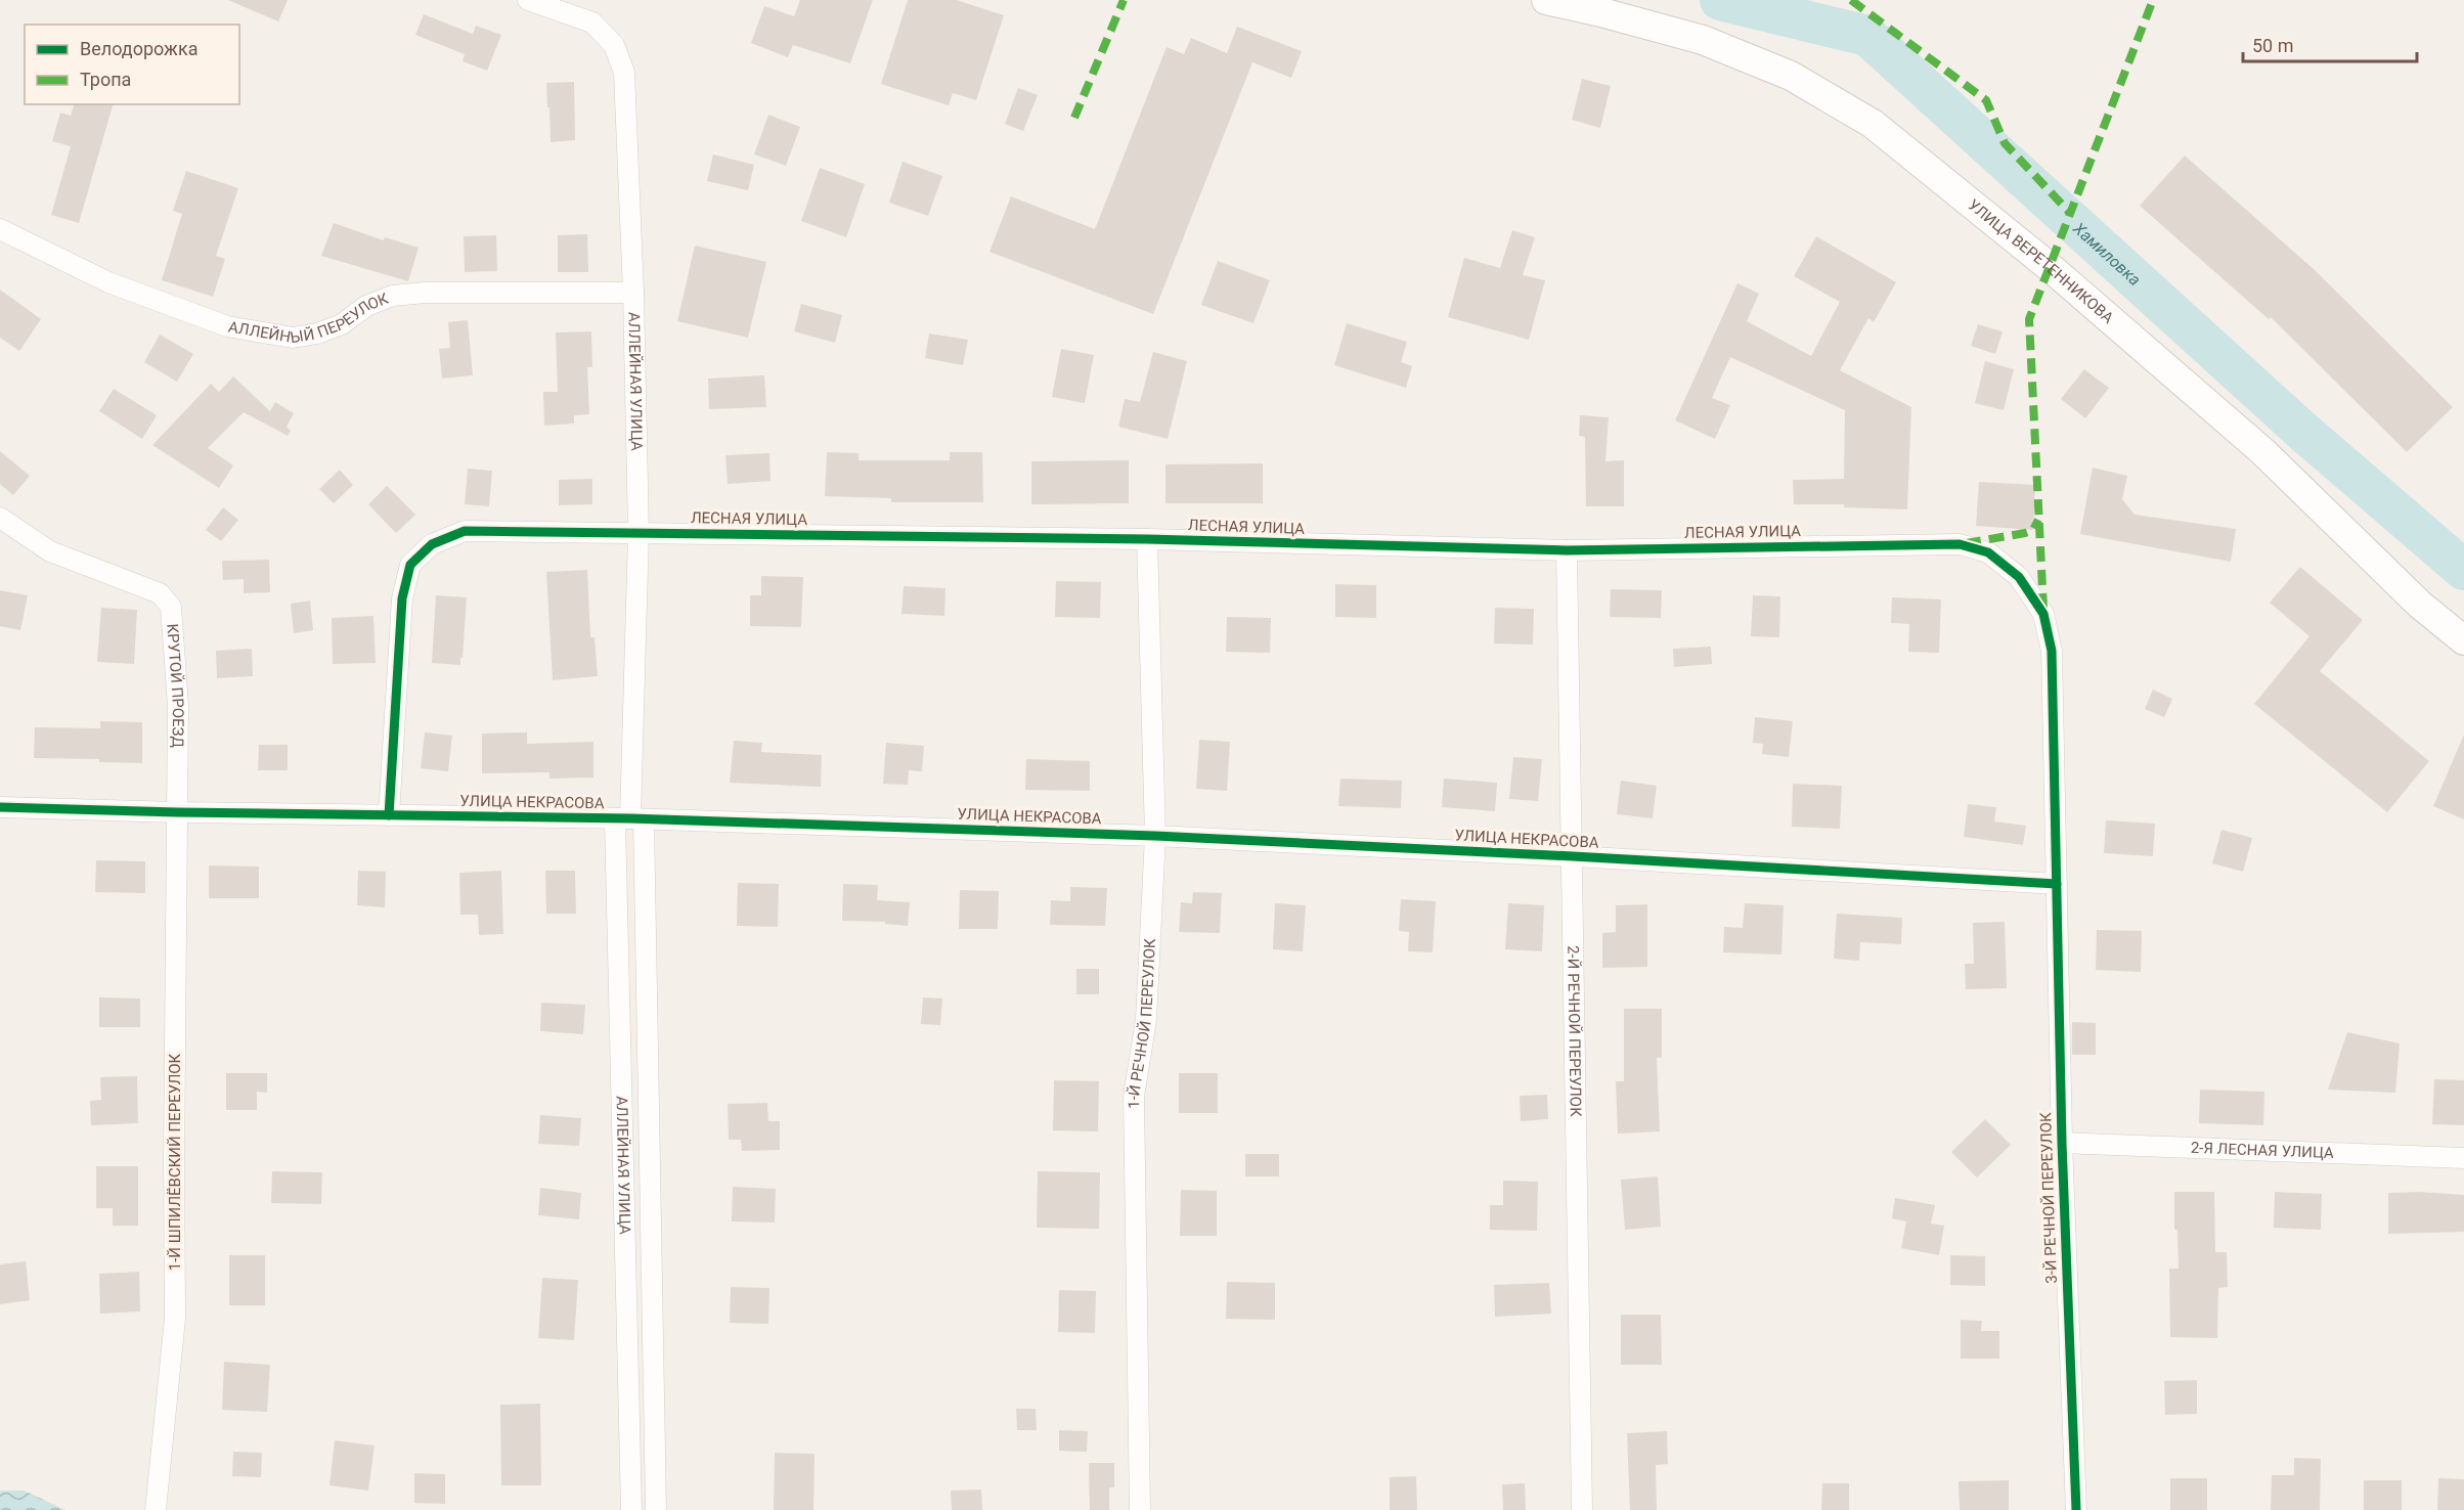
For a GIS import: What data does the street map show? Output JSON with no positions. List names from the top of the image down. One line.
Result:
{"streets":{"main road":["УЛИЦА ВЕРЕТЕННИКОВА"],"street":["АЛЛЕЙНЫЙ ПЕРЕУЛОК","АЛЛЕЙНАЯ УЛИЦА","ЛЕСНАЯ УЛИЦА","КРУТОЙ ПРОЕЗД","УЛИЦА НЕКРАСОВА","1-Й РЕЧНОЙ ПЕРЕУЛОК","2-Й РЕЧНОЙ ПЕРЕУЛОК","2-Я ЛЕСНАЯ УЛИЦА","1-Й ШПИЛЁВСКИЙ ПЕРЕУЛОК","3-Й РЕЧНОЙ ПЕРЕУЛОК"]},"crossings":[["АЛЛЕЙНЫЙ ПЕРЕУЛОК","АЛЛЕЙНАЯ УЛИЦА"],["АЛЛЕЙНАЯ УЛИЦА","ЛЕСНАЯ УЛИЦА"],["АЛЛЕЙНАЯ УЛИЦА","УЛИЦА НЕКРАСОВА"],["ЛЕСНАЯ УЛИЦА","УЛИЦА НЕКРАСОВА"],["ЛЕСНАЯ УЛИЦА","1-Й РЕЧНОЙ ПЕРЕУЛОК"],["ЛЕСНАЯ УЛИЦА","2-Й РЕЧНОЙ ПЕРЕУЛОК"],["ЛЕСНАЯ УЛИЦА","3-Й РЕЧНОЙ ПЕРЕУЛОК"],["КРУТОЙ ПРОЕЗД","УЛИЦА НЕКРАСОВА"],["КРУТОЙ ПРОЕЗД","1-Й ШПИЛЁВСКИЙ ПЕРЕУЛОК"],["УЛИЦА НЕКРАСОВА","1-Й РЕЧНОЙ ПЕРЕУЛОК"],["УЛИЦА НЕКРАСОВА","2-Й РЕЧНОЙ ПЕРЕУЛОК"],["УЛИЦА НЕКРАСОВА","1-Й ШПИЛЁВСКИЙ ПЕРЕУЛОК"],["УЛИЦА НЕКРАСОВА","3-Й РЕЧНОЙ ПЕРЕУЛОК"],["2-Я ЛЕСНАЯ УЛИЦА","3-Й РЕЧНОЙ ПЕРЕУЛОК"]],"water":["Хамиловка"],"legend":["Велодорожка","Тропа"],"scale_bar":"50 m"}
